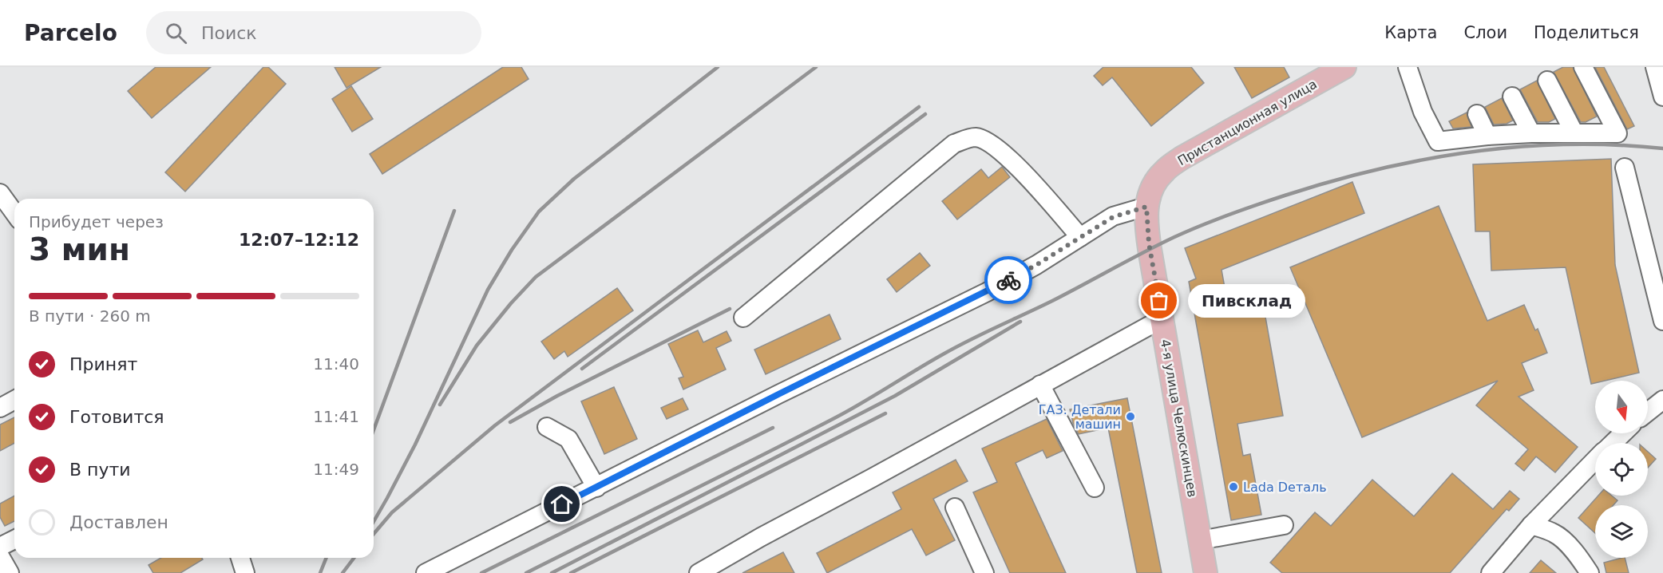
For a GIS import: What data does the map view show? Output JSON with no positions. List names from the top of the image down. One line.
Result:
{"streets":{"main road":["Пристанционная улица","4-я улица Челюскинцев"]},"crossings":[["Пристанционная улица","4-я улица Челюскинцев"]],"places":["Пивсклад","ГАЗ. Детали машин","Lada Dеталь"],"north":"bottom","page":{"header":"Parcelo","search":"Поиск","nav":["Карта","Слои","Поделиться"],"heading":["3 мин","Прибудет через","12:07–12:12"],"bar":"В пути · 260 m","bubble":"Пивсклад","list":[["Принят","11:40"],["Готовится","11:41"],["В пути","11:49"],"Доставлен"]}}
